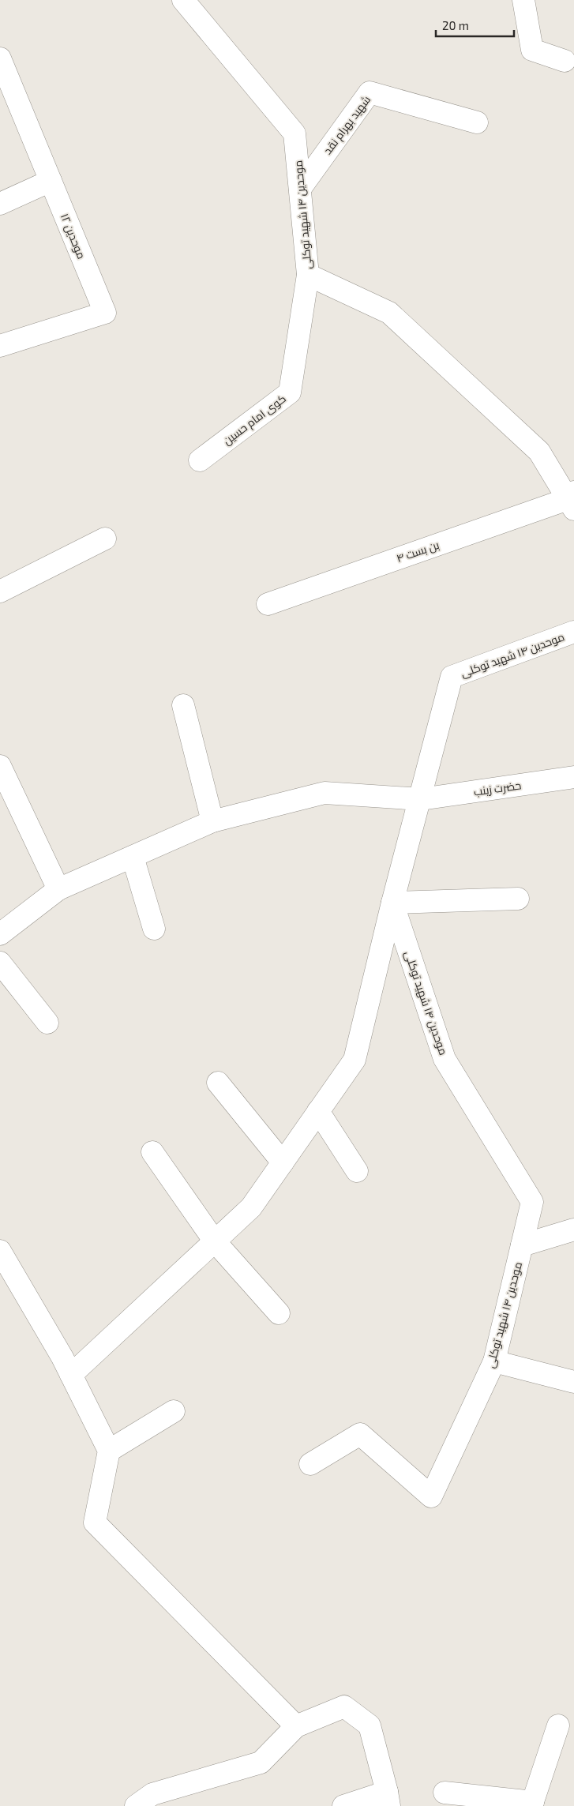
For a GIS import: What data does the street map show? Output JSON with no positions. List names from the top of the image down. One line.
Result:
{"streets":{"street":["شهید بهرام نقد","موحدین ۱۴ شهید توکلی","موحدین ۱۲","کوی امام حسین","بن بست ۴","حضرت زینب"]},"crossings":[["شهید بهرام نقد","موحدین ۱۴ شهید توکلی"],["موحدین ۱۴ شهید توکلی","کوی امام حسین"],["موحدین ۱۴ شهید توکلی","بن بست ۴"],["موحدین ۱۴ شهید توکلی","حضرت زینب"]],"scale_bar":"20 m"}
